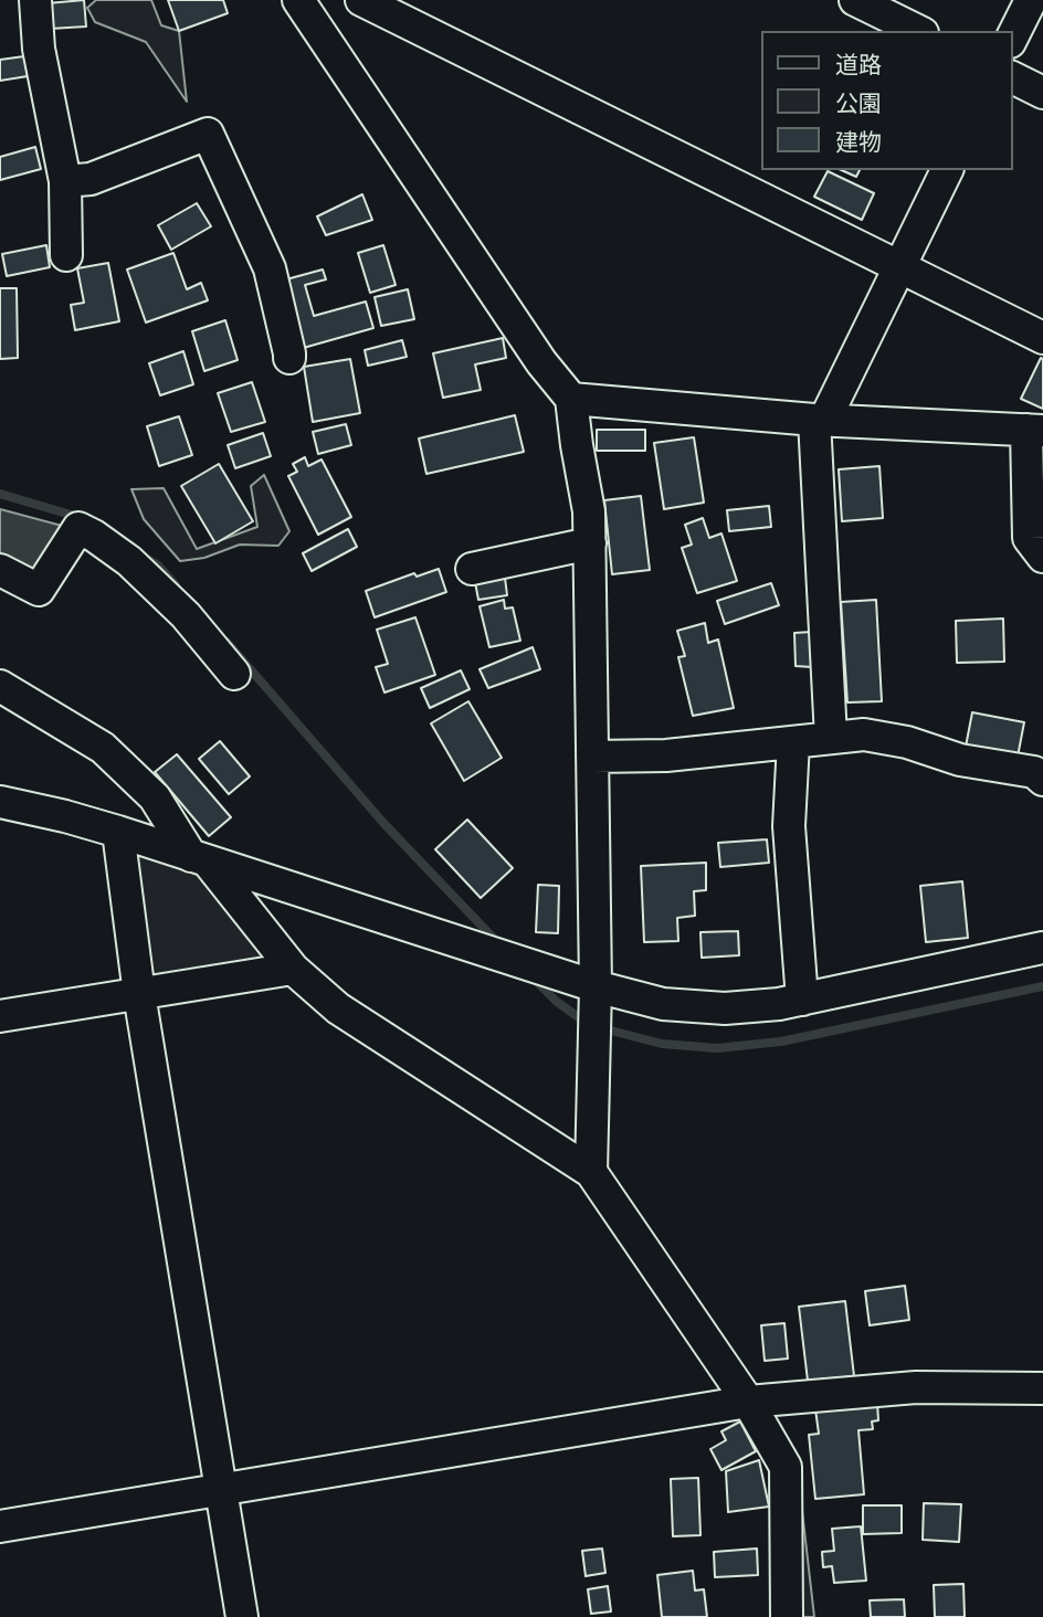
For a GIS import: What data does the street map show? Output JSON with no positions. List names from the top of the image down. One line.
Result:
{"legend":["道路","公園","建物"]}
